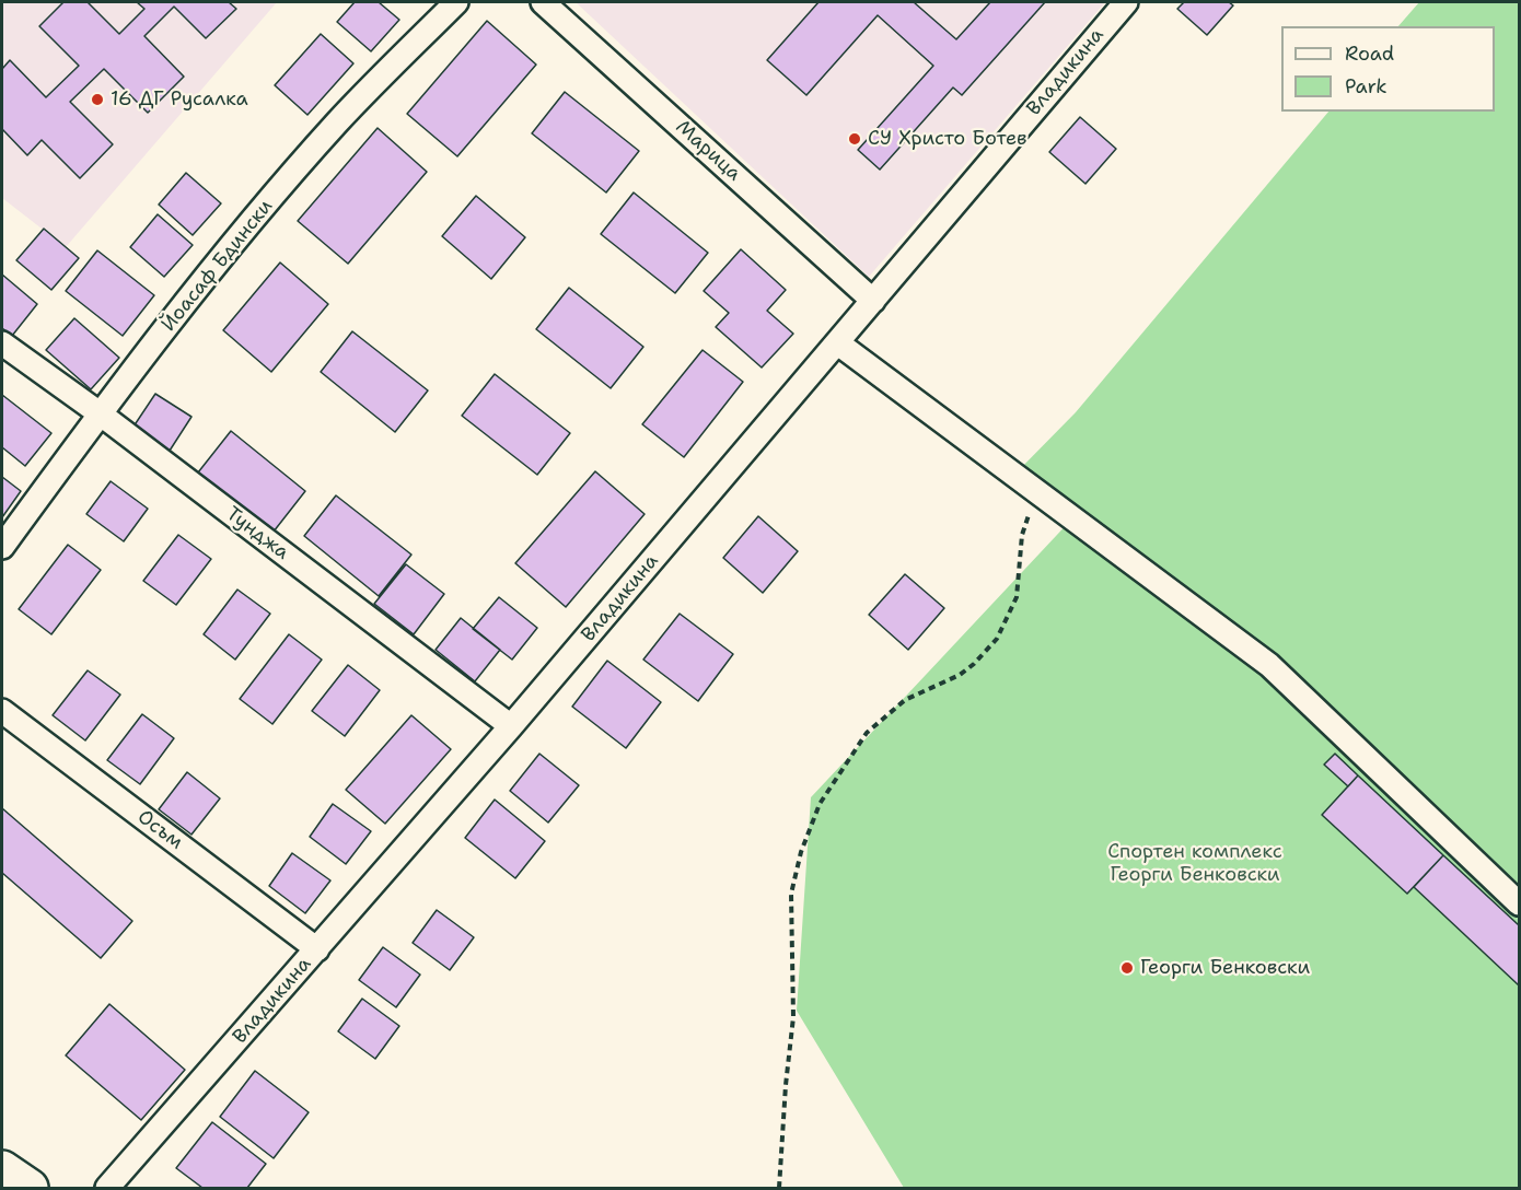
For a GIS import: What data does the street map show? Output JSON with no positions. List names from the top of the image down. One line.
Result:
{"streets":{"street":["Владикина","Марица","Йоасаф Бдински","Тунджа","Осъм"]},"crossings":[["Владикина","Марица"],["Владикина","Тунджа"],["Владикина","Осъм"],["Йоасаф Бдински","Тунджа"]],"parks":["Спортен комплекс Георги Бенковски"],"places":["16 ДГ Русалка","СУ Христо Ботев","Георги Бенковски"],"legend":["Road","Park"]}
